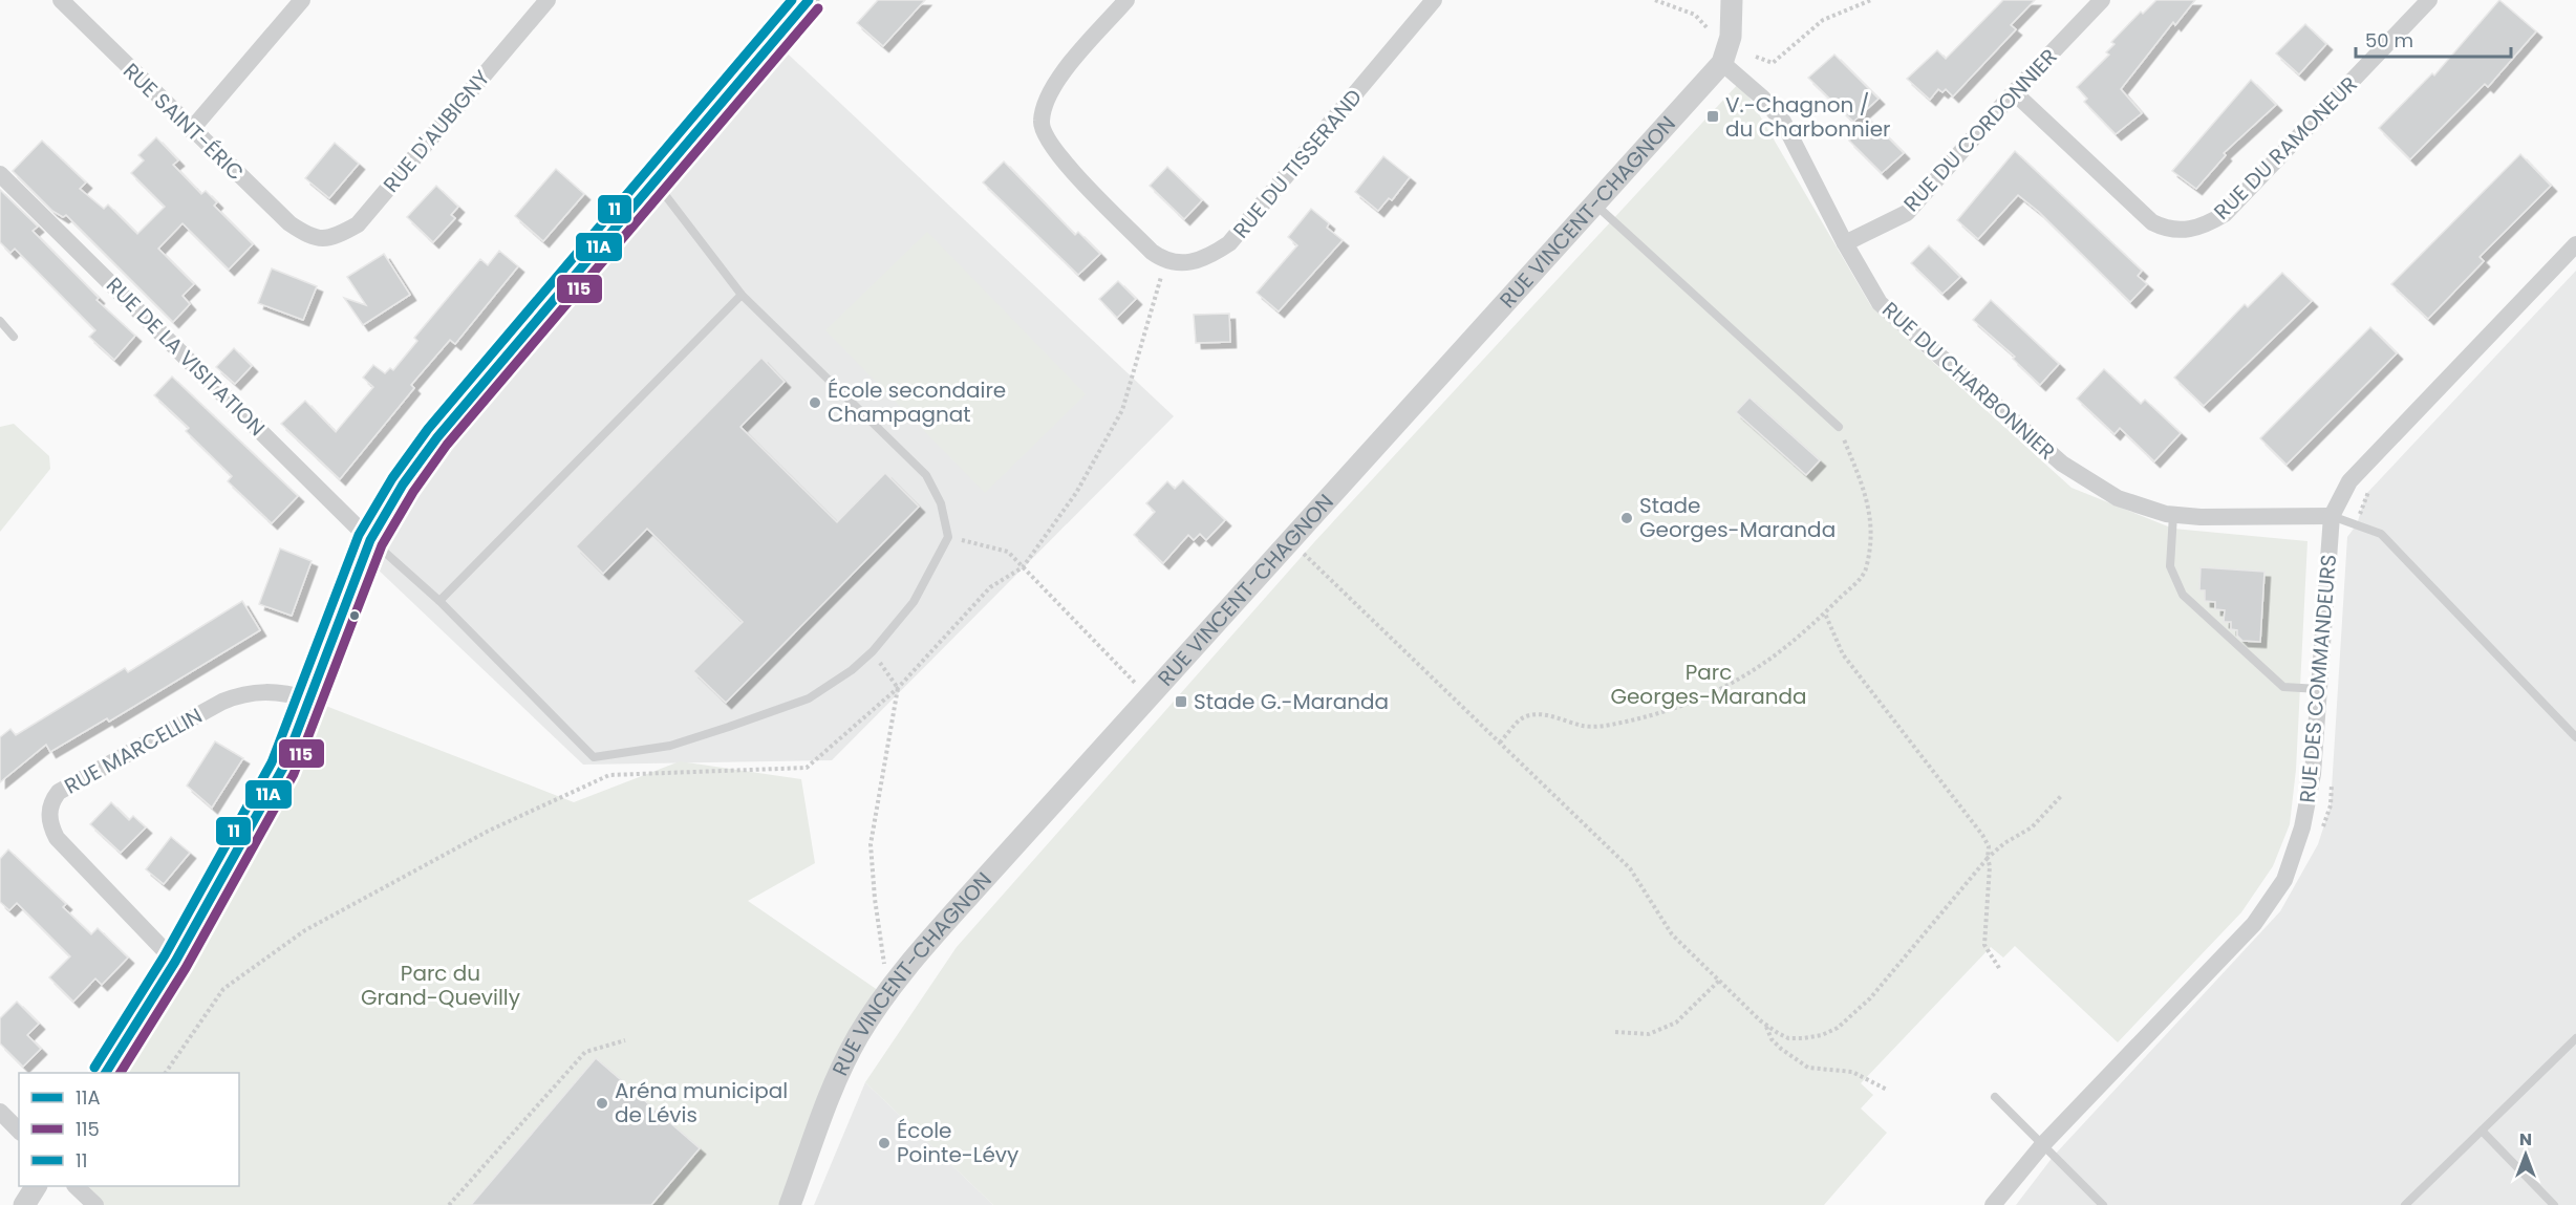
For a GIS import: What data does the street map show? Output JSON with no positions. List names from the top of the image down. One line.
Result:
{"streets":{"street":["RUE SAINT-ÉRIC","RUE DU CORDONNIER","RUE D'AUBIGNY","RUE DU RAMONEUR","RUE DU TISSERAND","RUE VINCENT-CHAGNON","RUE DE LA VISITATION","RUE DU CHARBONNIER","RUE DES COMMANDEURS","RUE MARCELLIN"]},"crossings":[["RUE SAINT-ÉRIC","RUE D'AUBIGNY"],["RUE DU CORDONNIER","RUE DU RAMONEUR"],["RUE DU CORDONNIER","RUE DU CHARBONNIER"],["RUE VINCENT-CHAGNON","RUE DU CHARBONNIER"],["RUE DU CHARBONNIER","RUE DES COMMANDEURS"]],"parks":["Parc Georges-Maranda","Parc du Grand-Quevilly"],"places":{"transit":["V.-Chagnon / du Charbonnier","Stade G.-Maranda"],"other":["École secondaire Champagnat","Stade Georges-Maranda","Aréna municipal de Lévis","École Pointe-Lévy"]},"lines":["transit line 11A","transit line 11","transit line 115"],"legend":["11A","115","11"],"scale_bar":"50 m","north":"top"}
